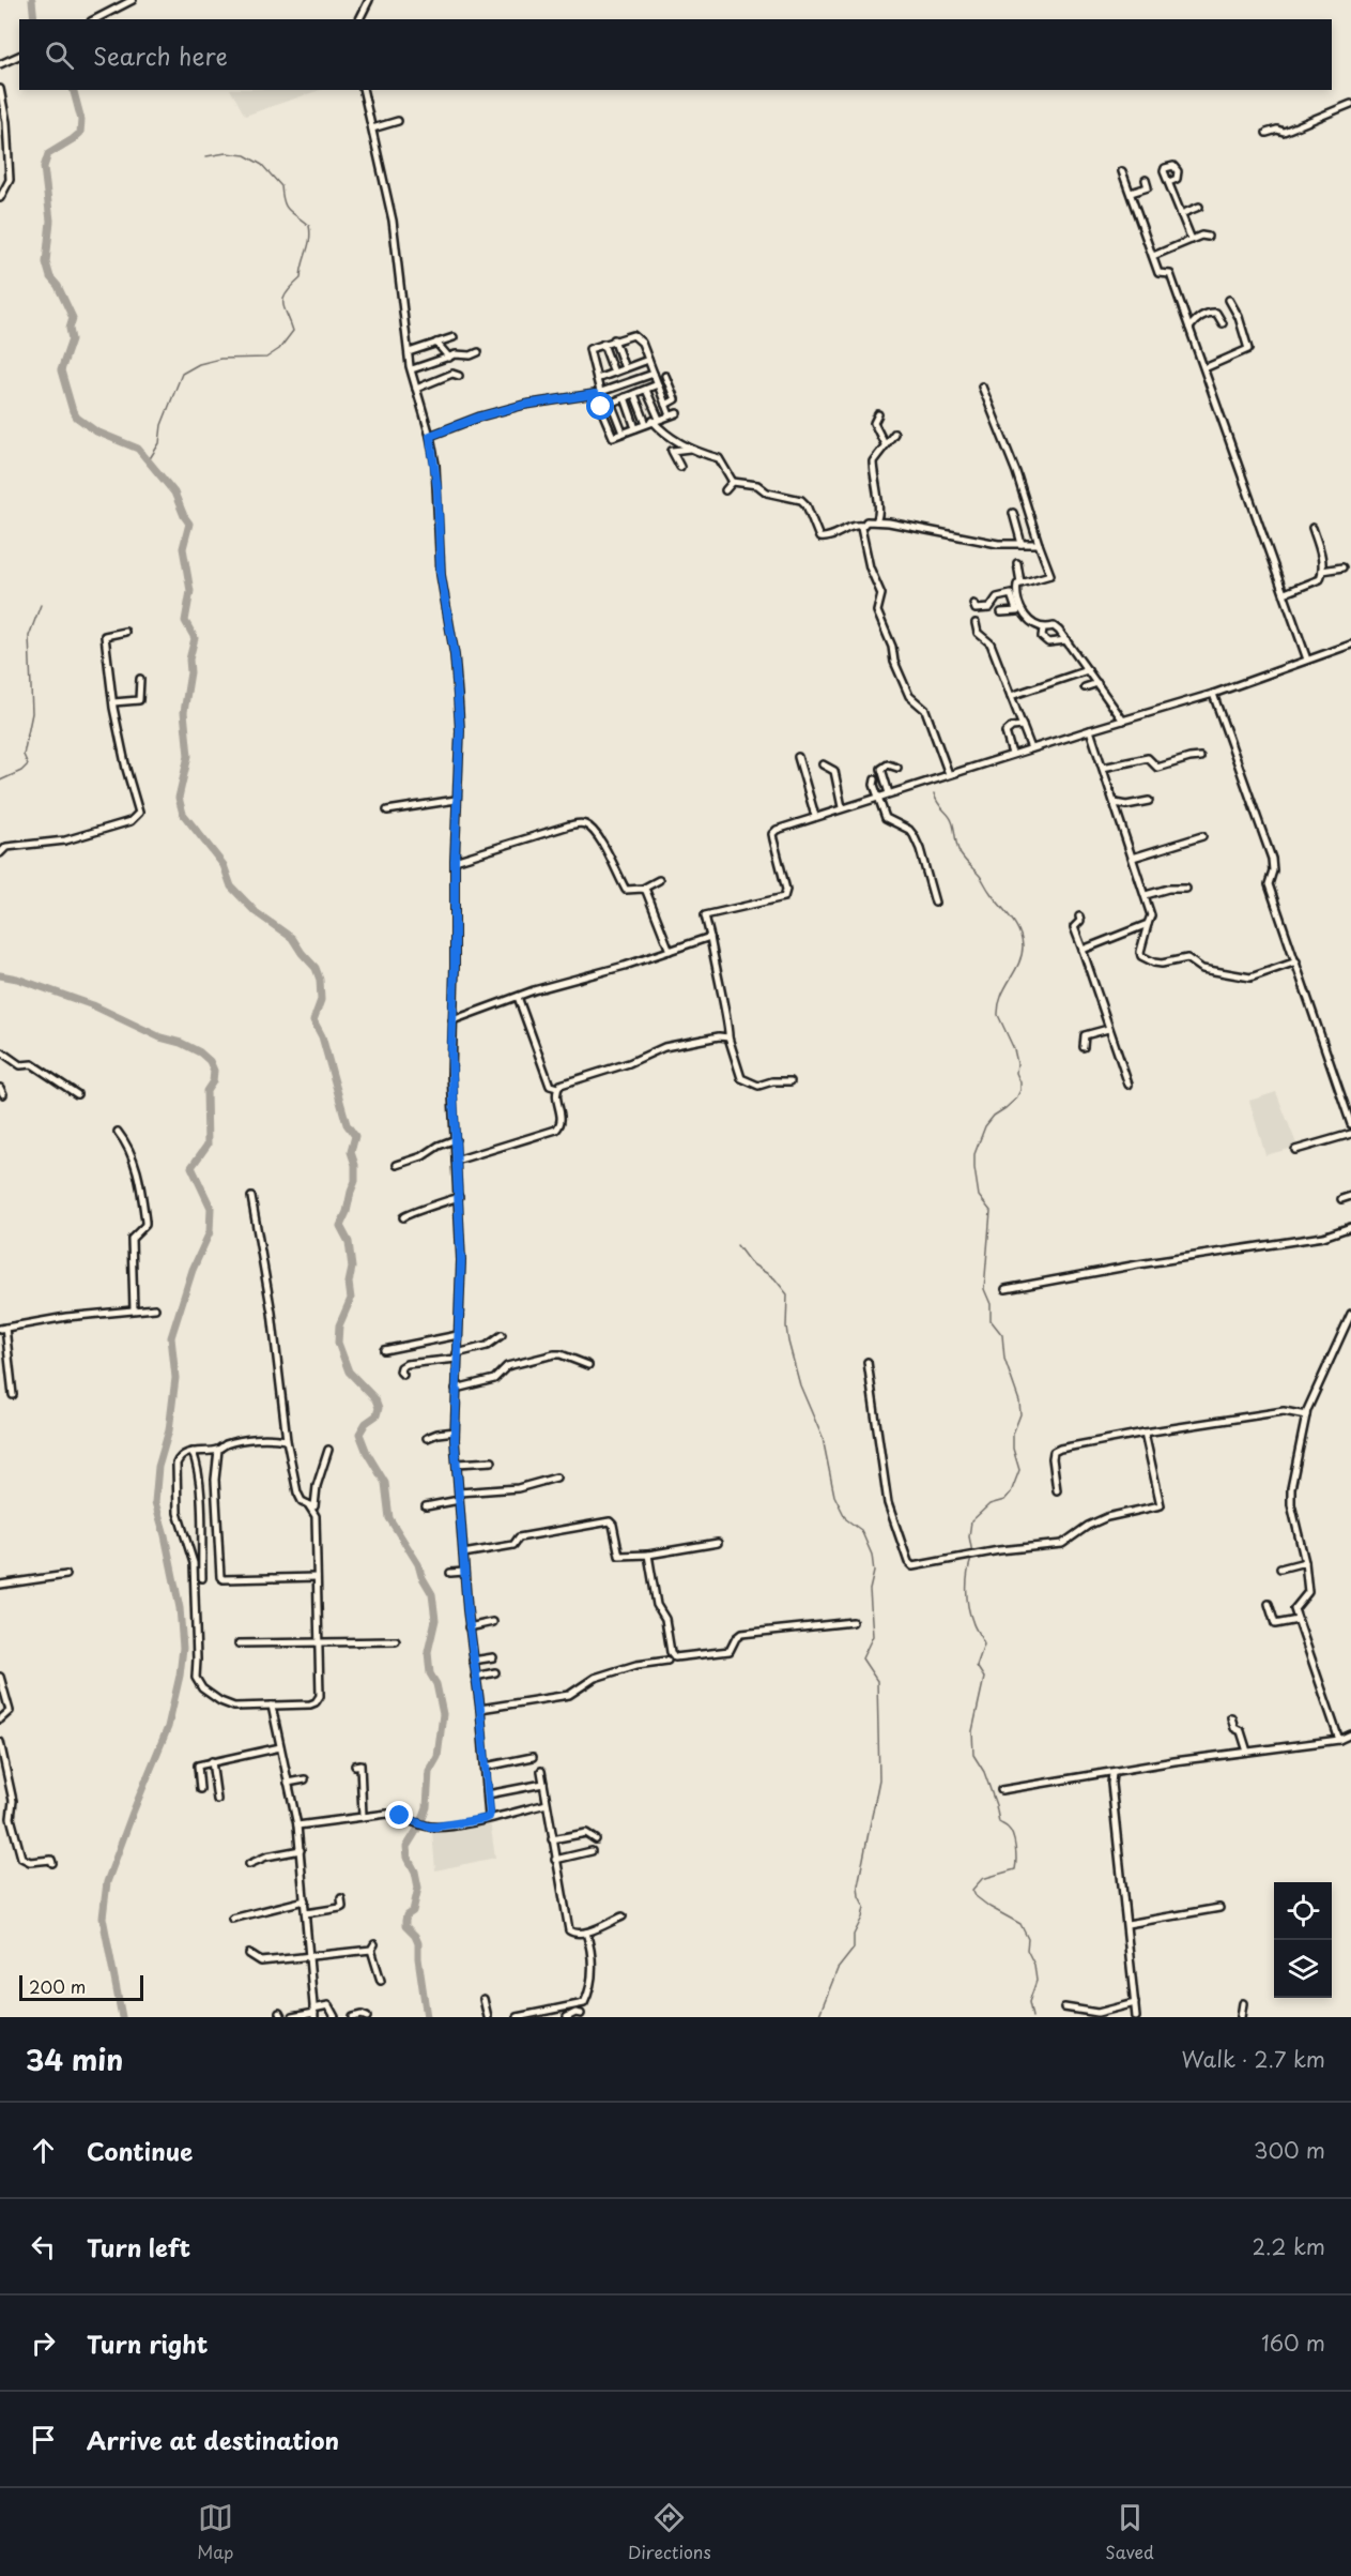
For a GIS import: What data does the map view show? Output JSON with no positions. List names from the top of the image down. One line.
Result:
{"scale_bar":"200 m","page":{"search":"Search here","scale":"200 m","heading":["34 min","Walk · 2.7 km"],"list":[["Continue","300 m"],["Turn left","2.2 km"],["Turn right","160 m"],"Arrive at destination"],"nav":["Map","Directions","Saved"]}}
